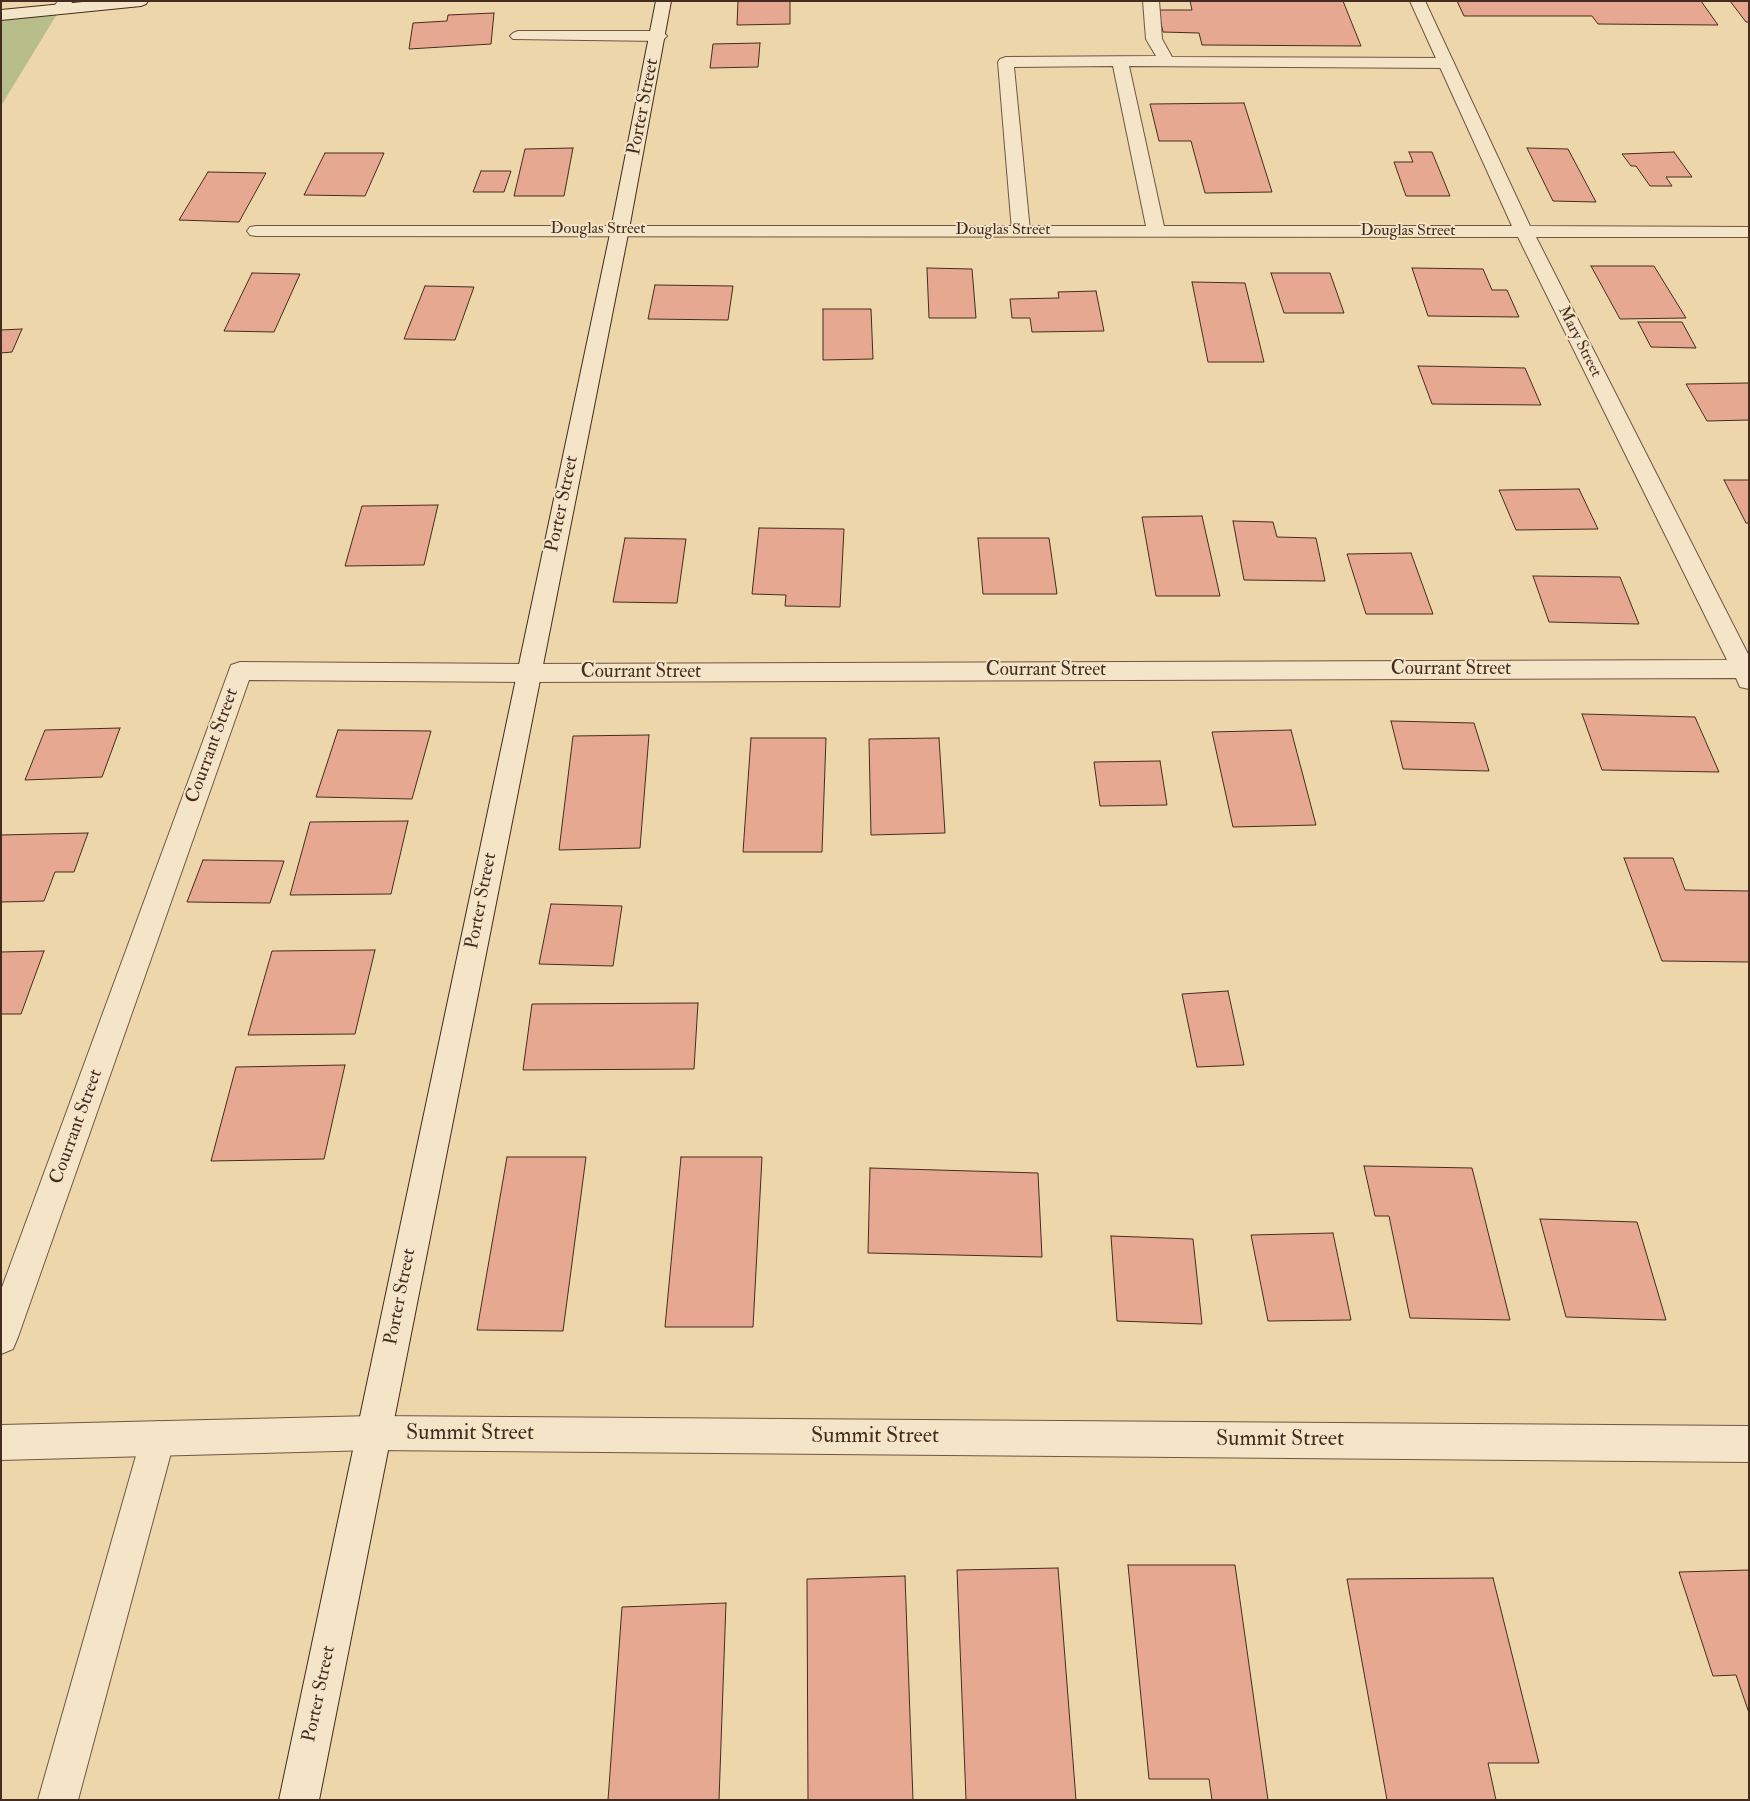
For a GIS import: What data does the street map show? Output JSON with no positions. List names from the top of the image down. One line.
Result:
{"streets":{"street":["Porter Street","Douglas Street","Mary Street","Courrant Street","Summit Street"]},"crossings":[["Porter Street","Douglas Street"],["Porter Street","Courrant Street"],["Porter Street","Summit Street"],["Douglas Street","Mary Street"],["Mary Street","Courrant Street"]]}
